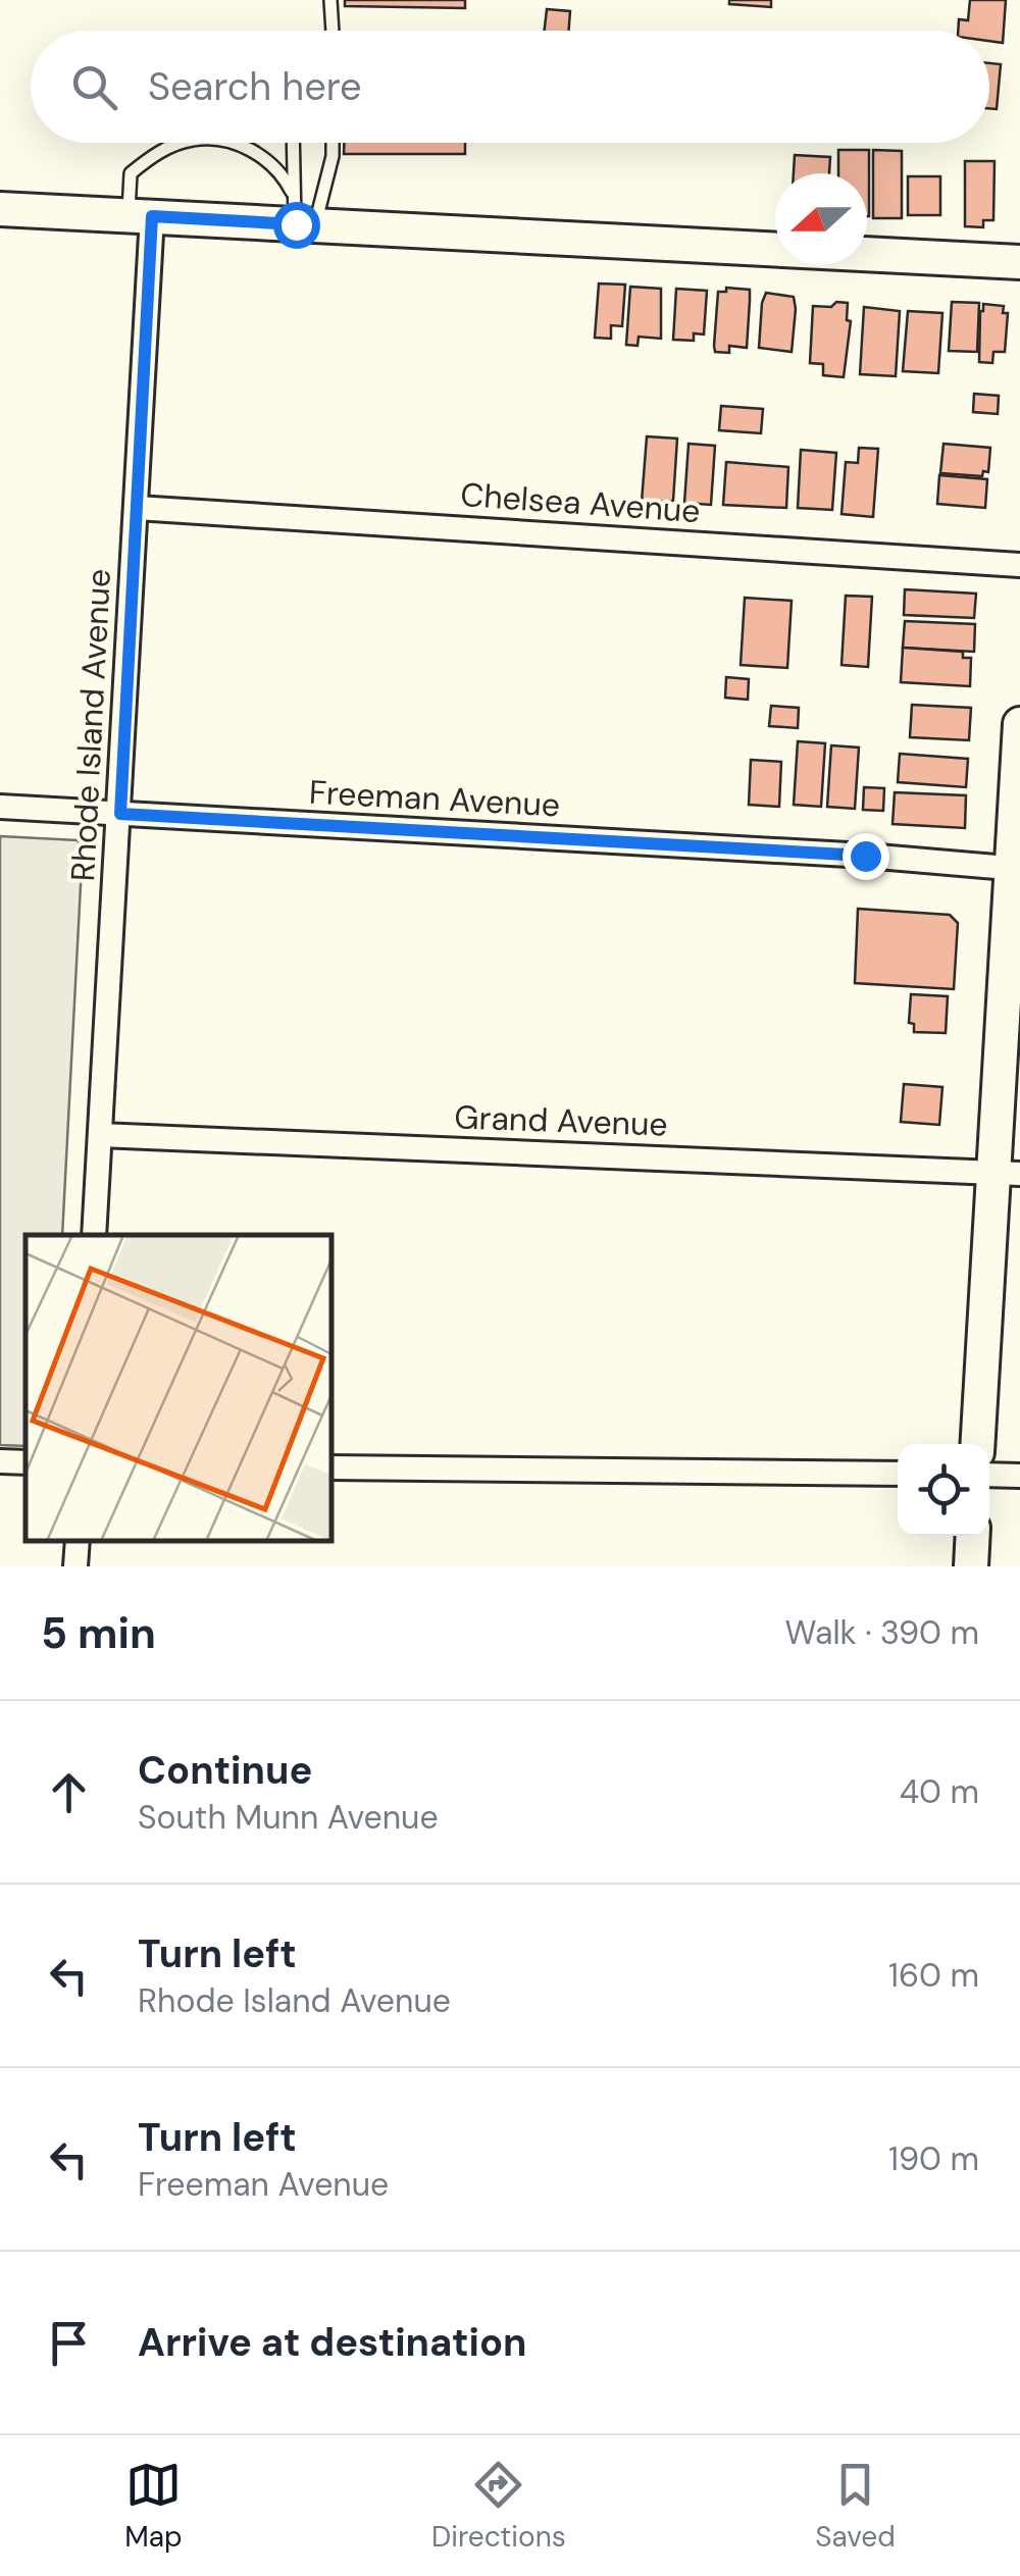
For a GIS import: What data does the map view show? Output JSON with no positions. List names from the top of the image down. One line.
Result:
{"streets":{"street":["Chelsea Avenue","Rhode Island Avenue","Freeman Avenue","Grand Avenue"]},"crossings":[["Chelsea Avenue","Rhode Island Avenue"],["Rhode Island Avenue","Freeman Avenue"],["Rhode Island Avenue","Grand Avenue"]],"north":"left","page":{"search":"Search here","heading":["5 min","Walk · 390 m"],"list":[["Continue","South Munn Avenue","40 m"],["Turn left","Rhode Island Avenue","160 m"],["Turn left","Freeman Avenue","190 m"],"Arrive at destination"],"nav":["Map","Directions","Saved"]}}
